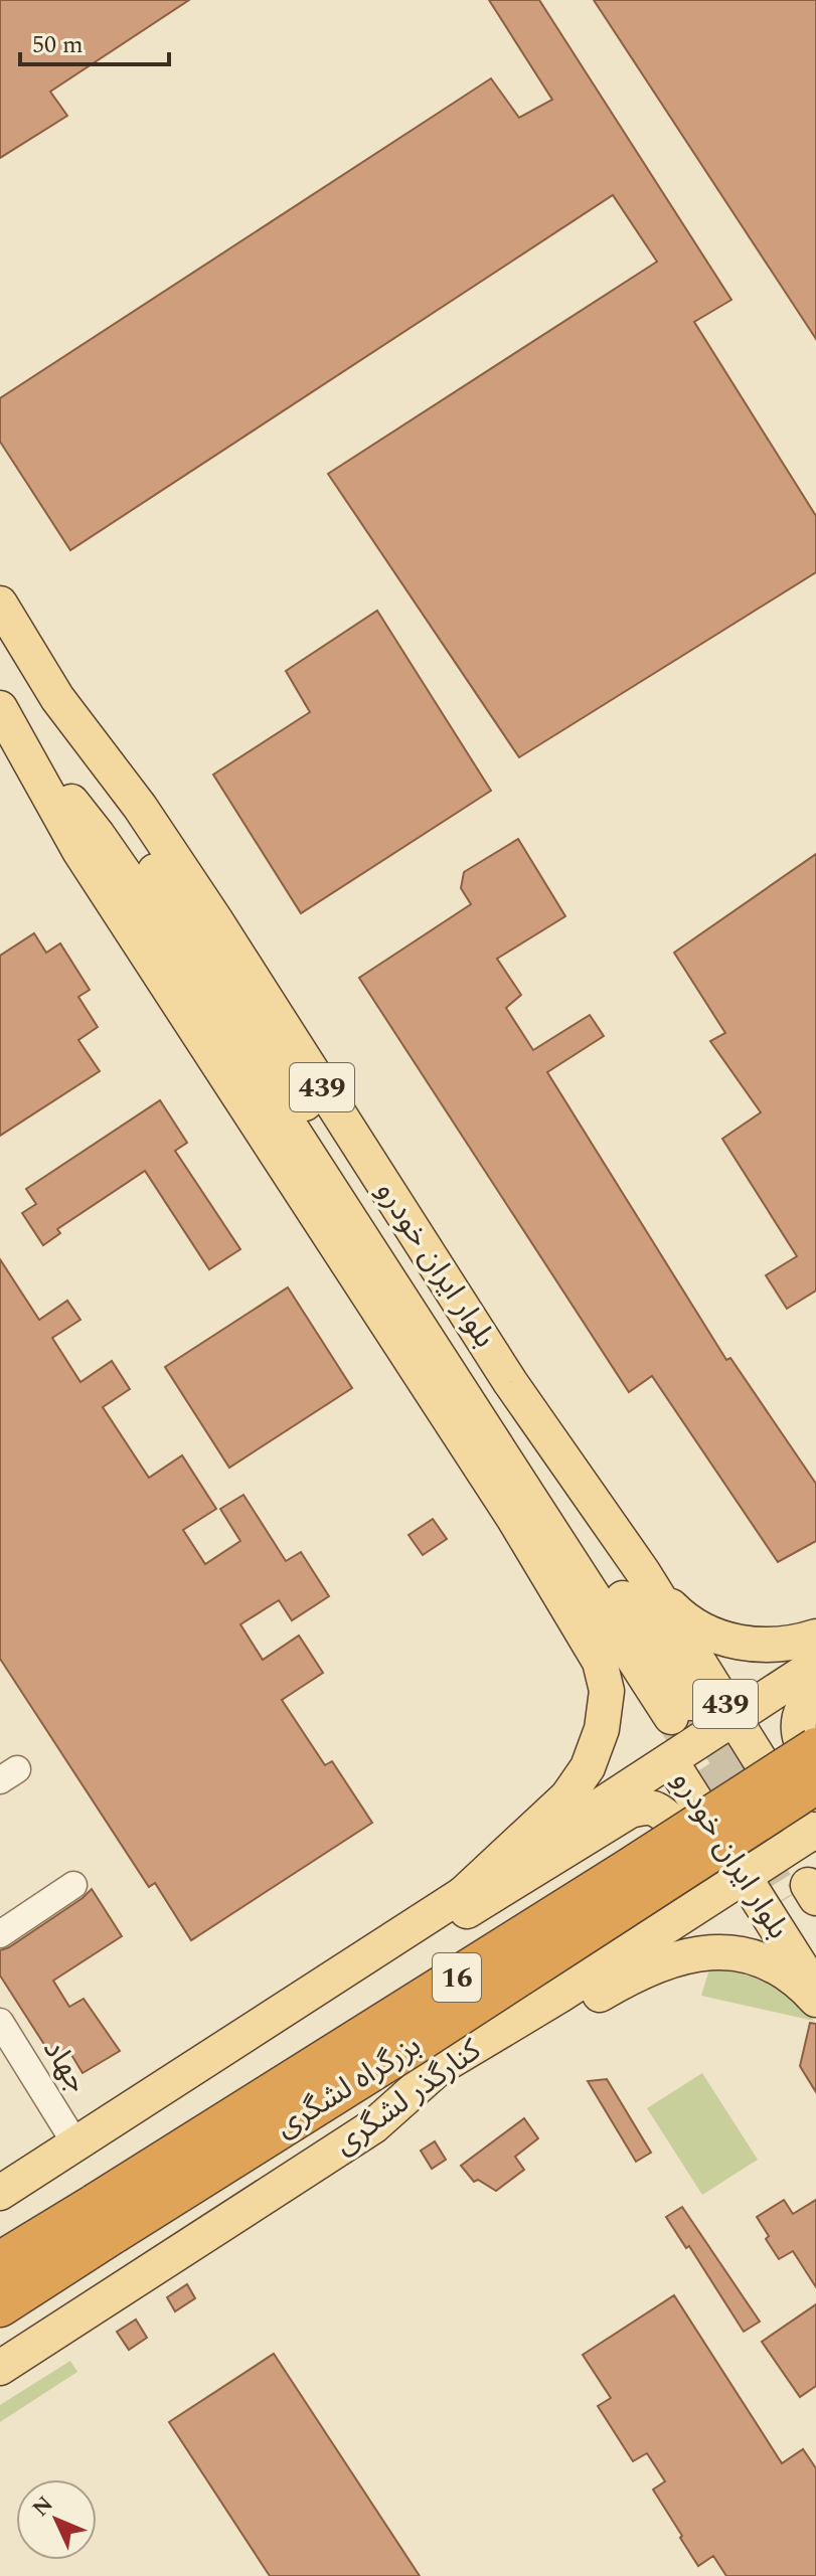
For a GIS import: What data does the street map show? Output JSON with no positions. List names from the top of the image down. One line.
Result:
{"streets":{"highway":["16","بزرگراه لشگری"],"main road":["439","بلوار ایران خودرو","کنارگذر لشگری"],"street":["جهاد"]},"crossings":[["بلوار ایران خودرو","کنارگذر لشگری"]],"scale_bar":"50 m","north":"top left"}
